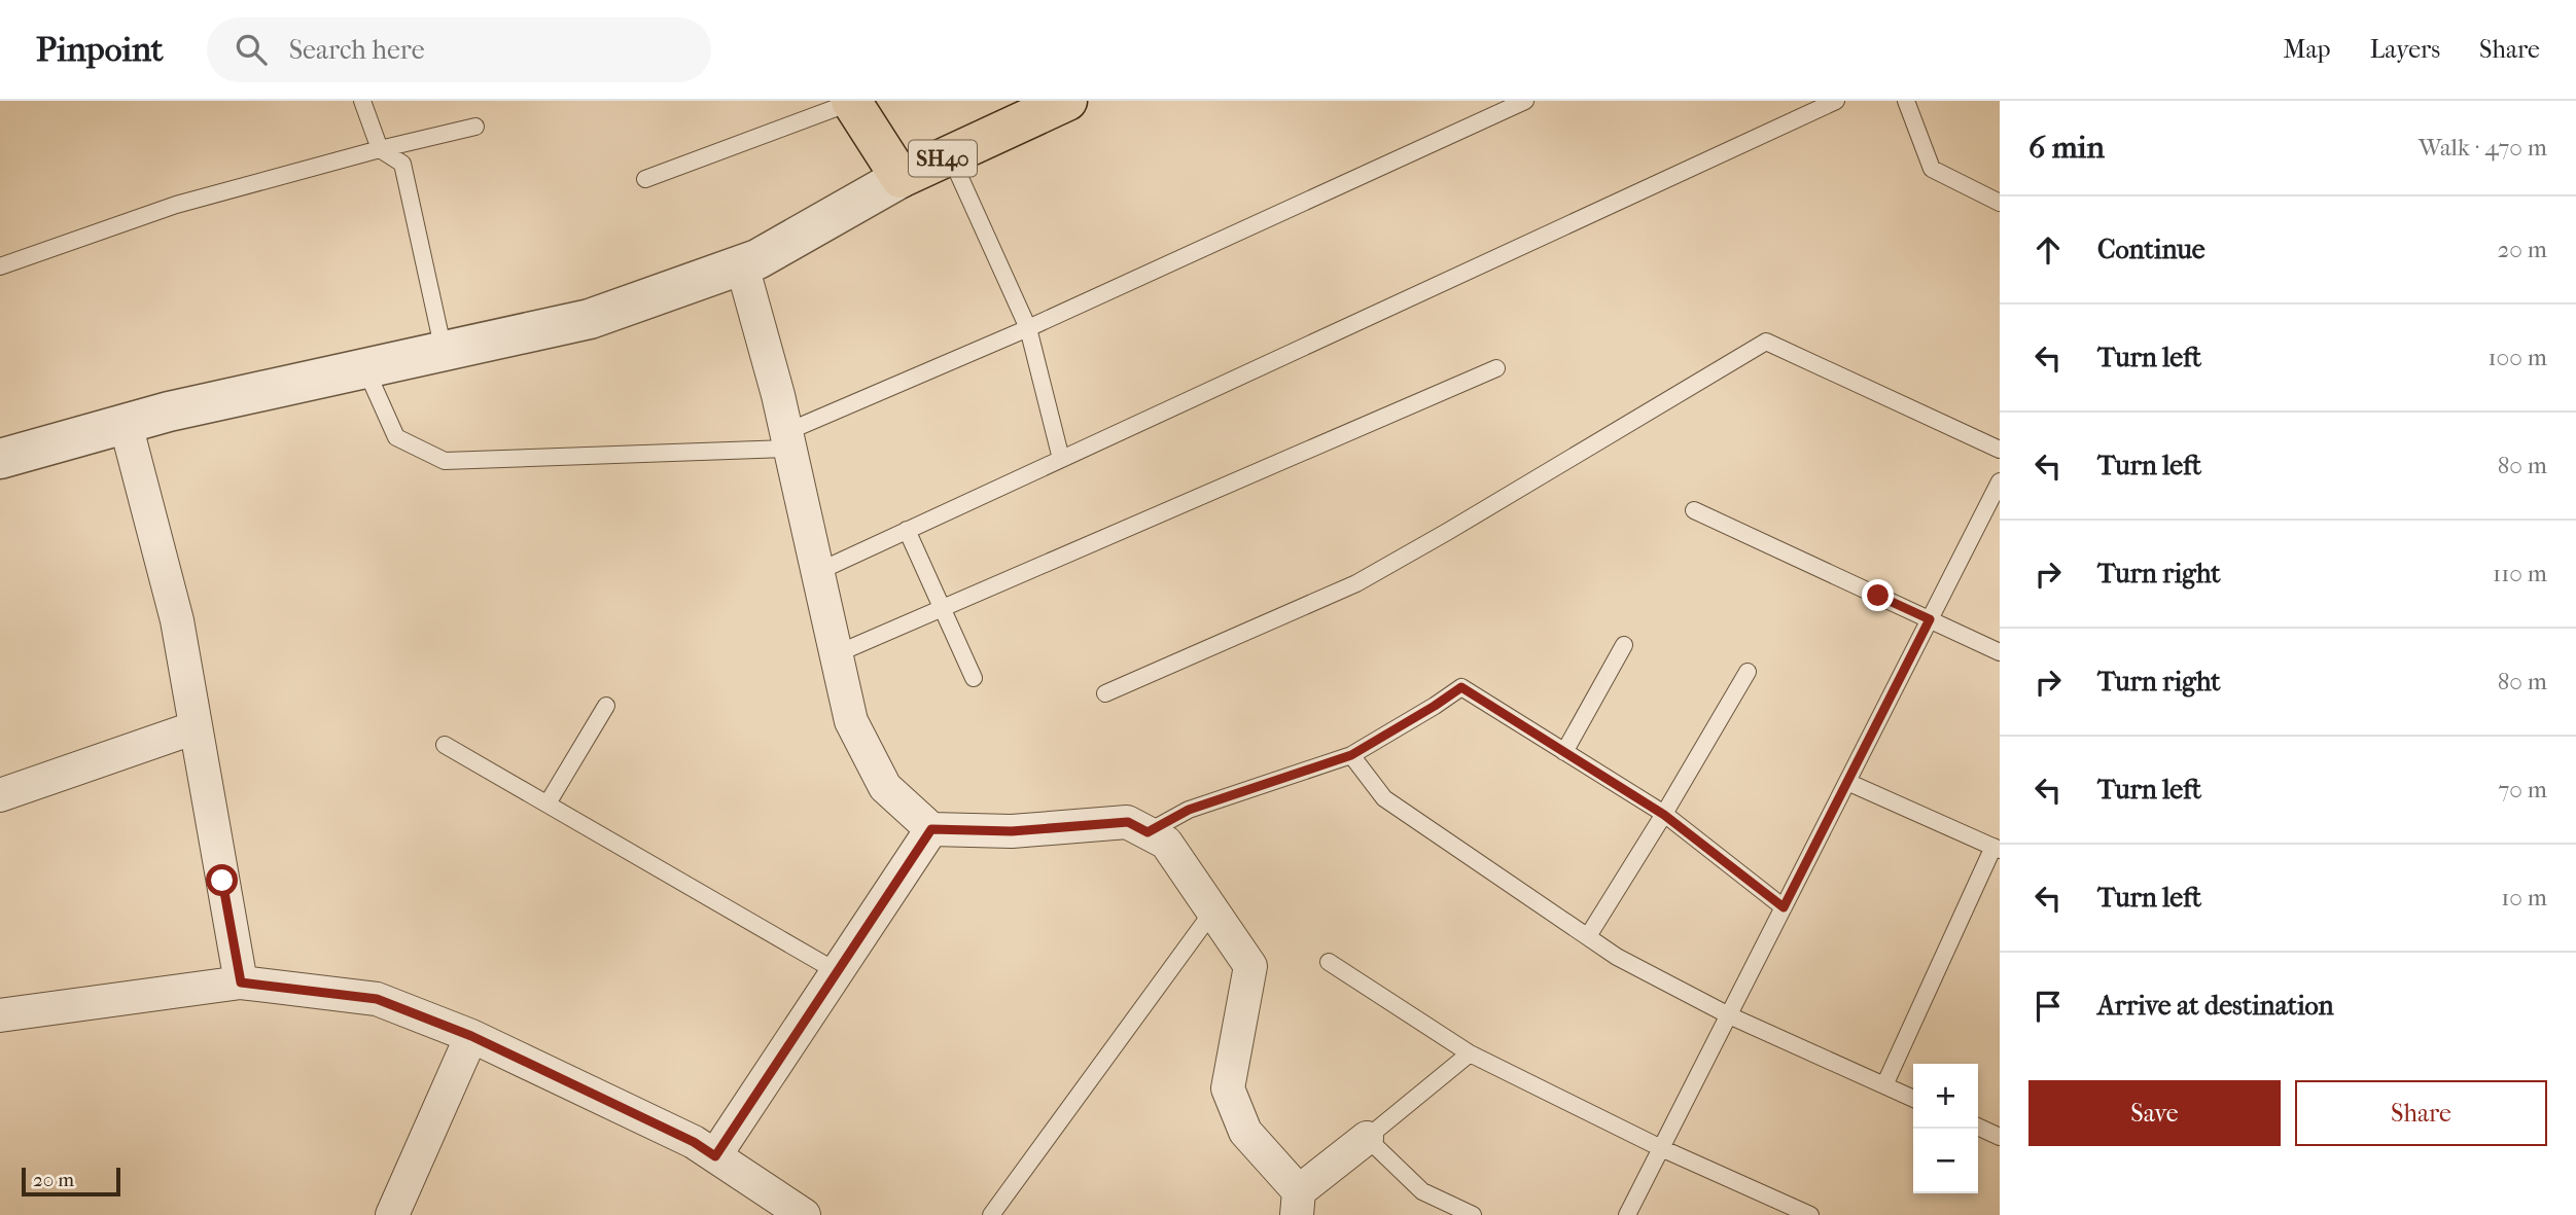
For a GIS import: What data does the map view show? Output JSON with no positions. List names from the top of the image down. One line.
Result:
{"streets":{"main road":["SH40"]},"scale_bar":"20 m","page":{"header":"Pinpoint","search":"Search here","nav":["Map","Layers","Share"],"heading":["6 min","Walk · 470 m"],"list":[["Continue","20 m"],["Turn left","100 m"],["Turn left","80 m"],["Turn right","110 m"],["Turn right","80 m"],["Turn left","70 m"],["Turn left","10 m"],"Arrive at destination"],"buttons":["Save","Share"],"map_buttons":["+","−"],"scale":"20 m"}}
